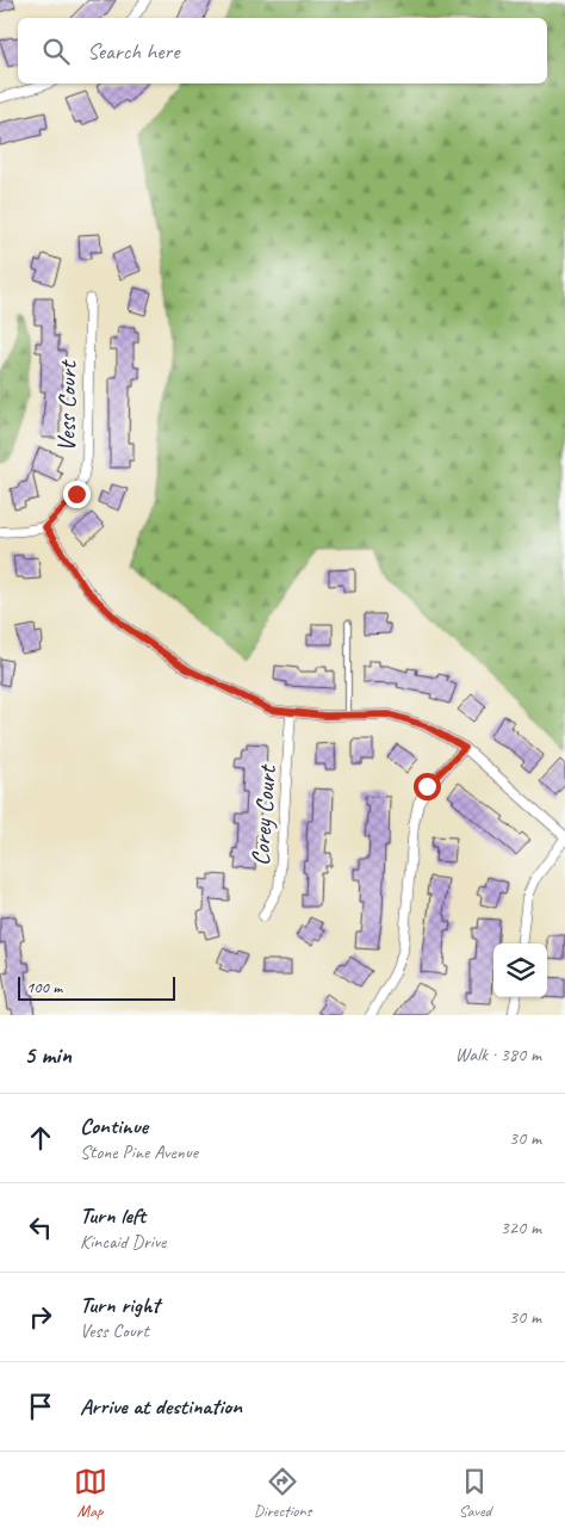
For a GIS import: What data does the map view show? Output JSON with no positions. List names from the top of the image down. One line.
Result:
{"streets":{"street":["Vess Court","Corey Court"]},"scale_bar":"100 m","page":{"search":"Search here","scale":"100 m","heading":["5 min","Walk · 380 m"],"list":[["Continue","Stone Pine Avenue","30 m"],["Turn left","Kincaid Drive","320 m"],["Turn right","Vess Court","30 m"],"Arrive at destination"],"nav":["Map","Directions","Saved"]}}
